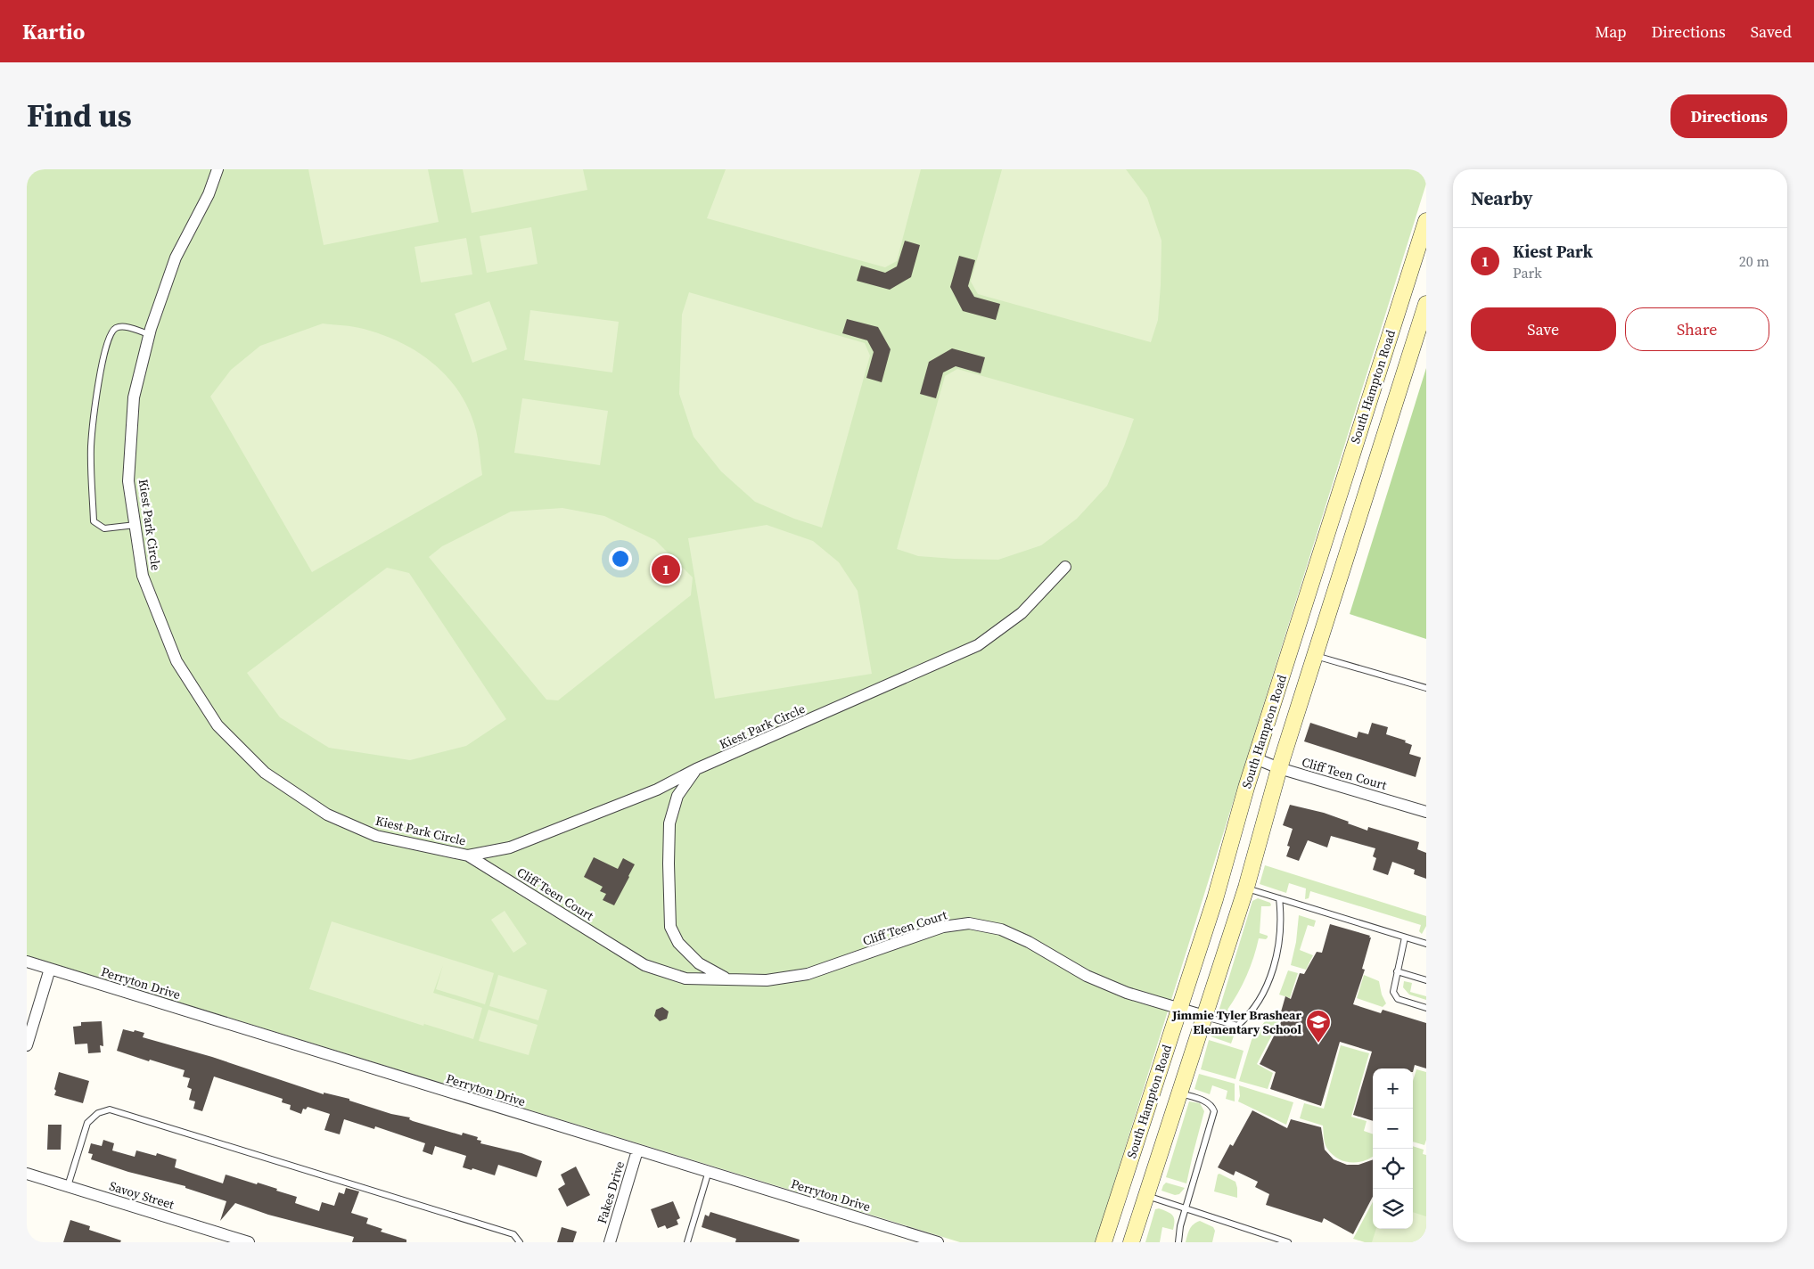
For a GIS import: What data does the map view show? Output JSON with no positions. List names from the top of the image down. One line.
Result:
{"streets":{"main road":["South Hampton Road"],"street":["Kiest Park Circle","Cliff Teen Court","Perryton Drive","Fakes Drive","Savoy Street"]},"crossings":[["South Hampton Road","Cliff Teen Court"],["Kiest Park Circle","Cliff Teen Court"],["Perryton Drive","Fakes Drive"]],"places":{"school or university":["Jimmie Tyler Brashear Elementary School"]},"page":{"header":"Kartio","nav":["Map","Directions","Saved"],"title":"Find us","buttons":["Directions",["Save","Share"]],"heading":"Nearby","list":[{"mark":"1","name":"Kiest Park","note":"Park","value":"20 m"}],"pins":"1","map_buttons":["+","−"]}}
